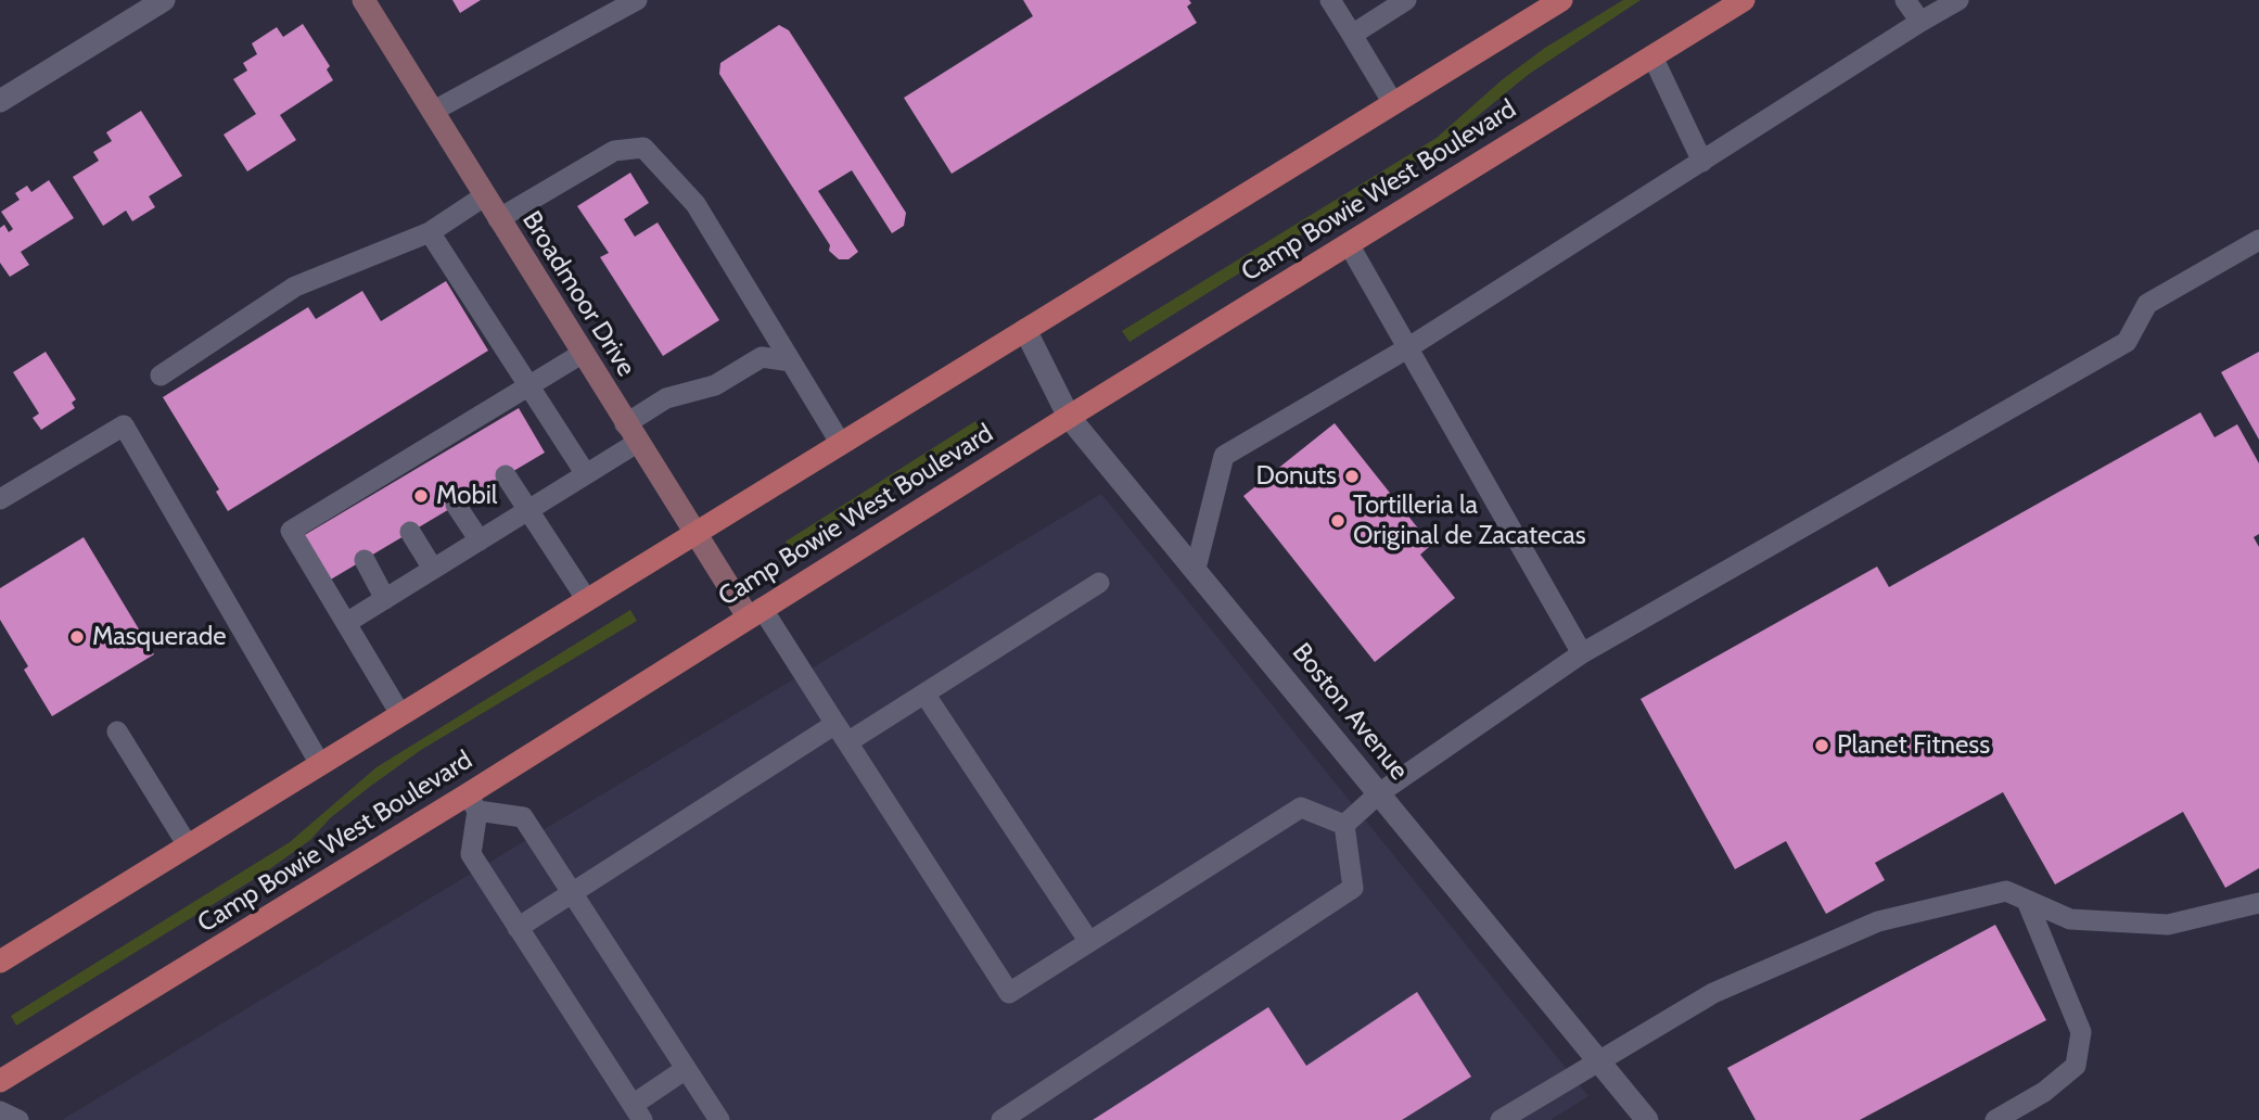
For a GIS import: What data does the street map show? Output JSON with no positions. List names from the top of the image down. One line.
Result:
{"streets":{"main road":["Camp Bowie West Boulevard"],"street":["Broadmoor Drive","Boston Avenue"]},"crossings":[["Camp Bowie West Boulevard","Broadmoor Drive"],["Camp Bowie West Boulevard","Boston Avenue"]],"places":["Donuts","Mobil","Tortilleria la Original de Zacatecas","Masquerade","Planet Fitness"]}
